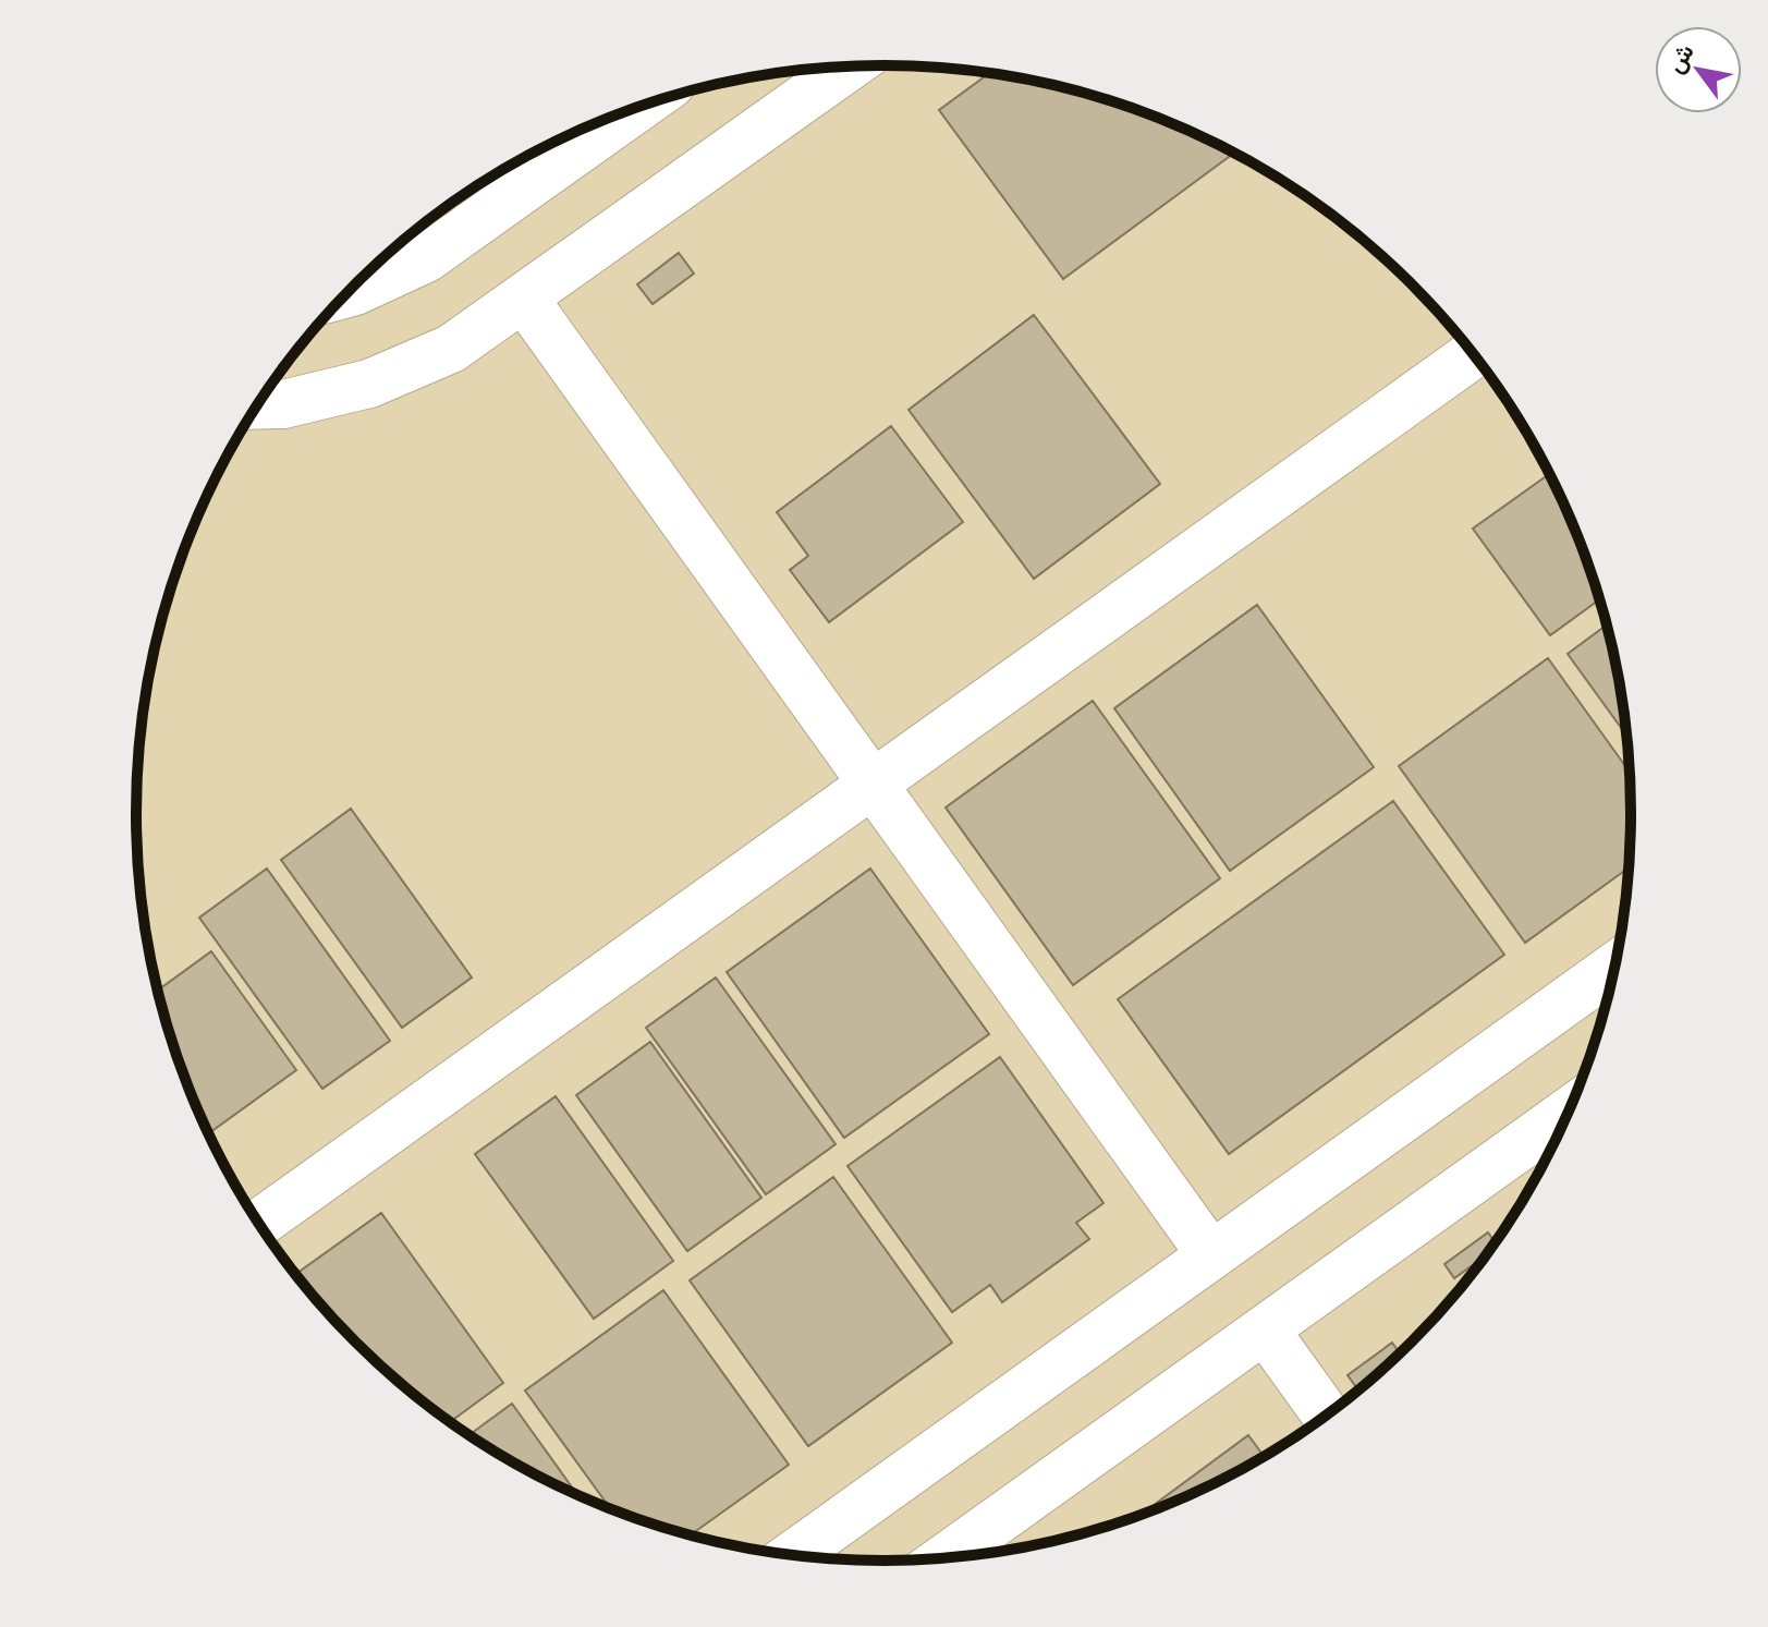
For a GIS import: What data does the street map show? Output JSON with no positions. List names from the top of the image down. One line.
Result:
{"north":"top left"}
